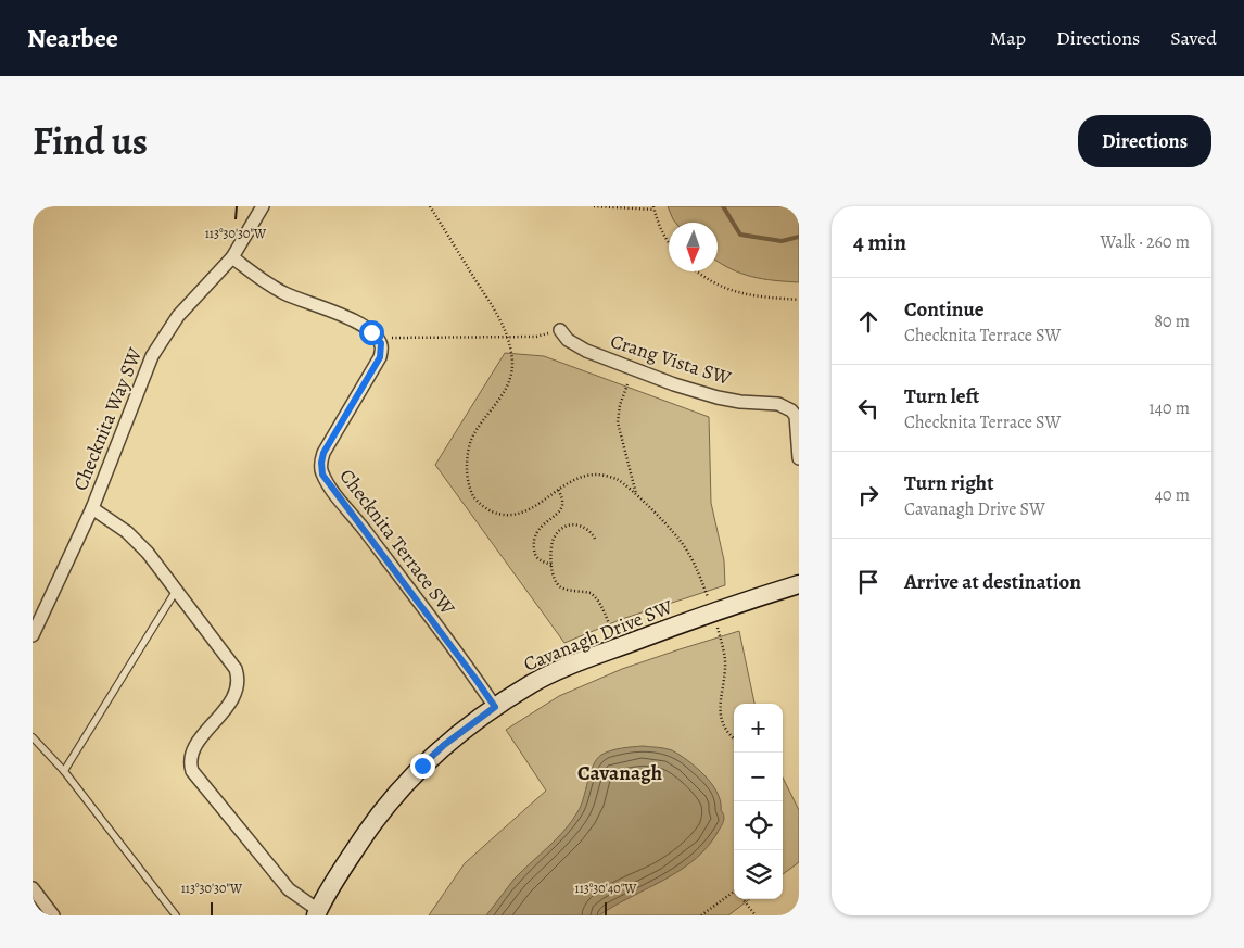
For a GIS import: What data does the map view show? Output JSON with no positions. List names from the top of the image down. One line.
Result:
{"streets":{"street":["Crang Vista SW","Checknita Way SW","Checknita Terrace SW","Cavanagh Drive SW"]},"crossings":[["Checknita Terrace SW","Cavanagh Drive SW"]],"districts":["Cavanagh"],"north":"bottom","page":{"header":"Nearbee","nav":["Map","Directions","Saved"],"title":"Find us","buttons":"Directions","heading":["4 min","Walk · 260 m"],"list":[["Continue","Checknita Terrace SW","80 m"],["Turn left","Checknita Terrace SW","140 m"],["Turn right","Cavanagh Drive SW","40 m"],"Arrive at destination"],"map_buttons":["+","−"]},"coordinates":["113°30'30\"W","113°30'40\"W"]}
